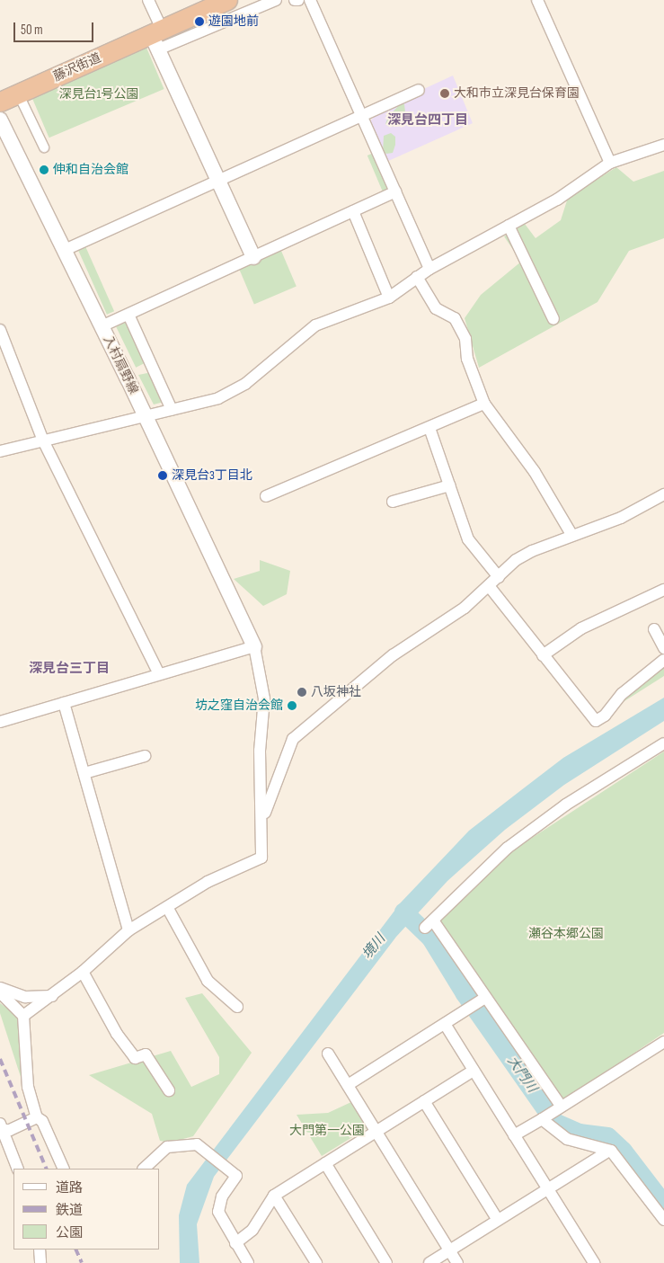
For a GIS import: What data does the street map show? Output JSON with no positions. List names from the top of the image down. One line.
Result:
{"streets":{"highway":["藤沢街道"],"street":["入村扇野線"]},"districts":["深見台四丁目","深見台三丁目"],"water":["境川","大門川"],"parks":["深見台1号公園","瀬谷本郷公園","大門第一公園"],"places":["遊園地前","大和市立深見台保育園","伸和自治会館","深見台3丁目北","八坂神社","坊之窪自治会館"],"legend":["道路","鉄道","公園"],"scale_bar":"50 m"}
